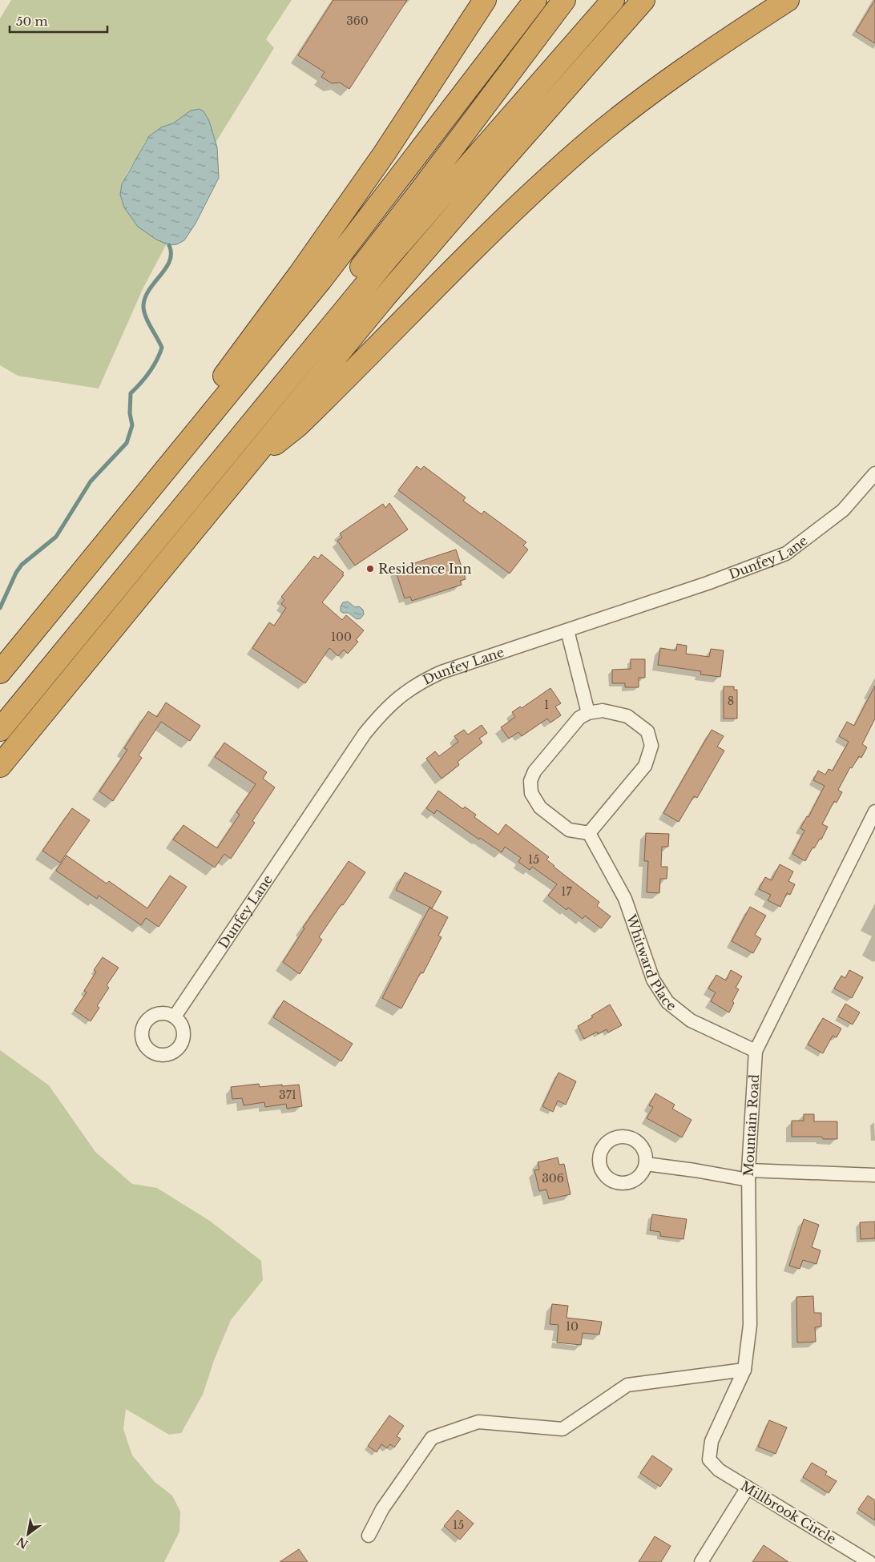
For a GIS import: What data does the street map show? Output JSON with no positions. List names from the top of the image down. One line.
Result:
{"streets":{"street":["Dunfey Lane","Whitward Place","Mountain Road","Millbrook Circle"]},"crossings":[["Whitward Place","Mountain Road"],["Mountain Road","Millbrook Circle"]],"places":["Residence Inn"],"house_numbers":["360","100","8","1","15","17","371","306","10","15"],"scale_bar":"50 m","north":"bottom left"}
